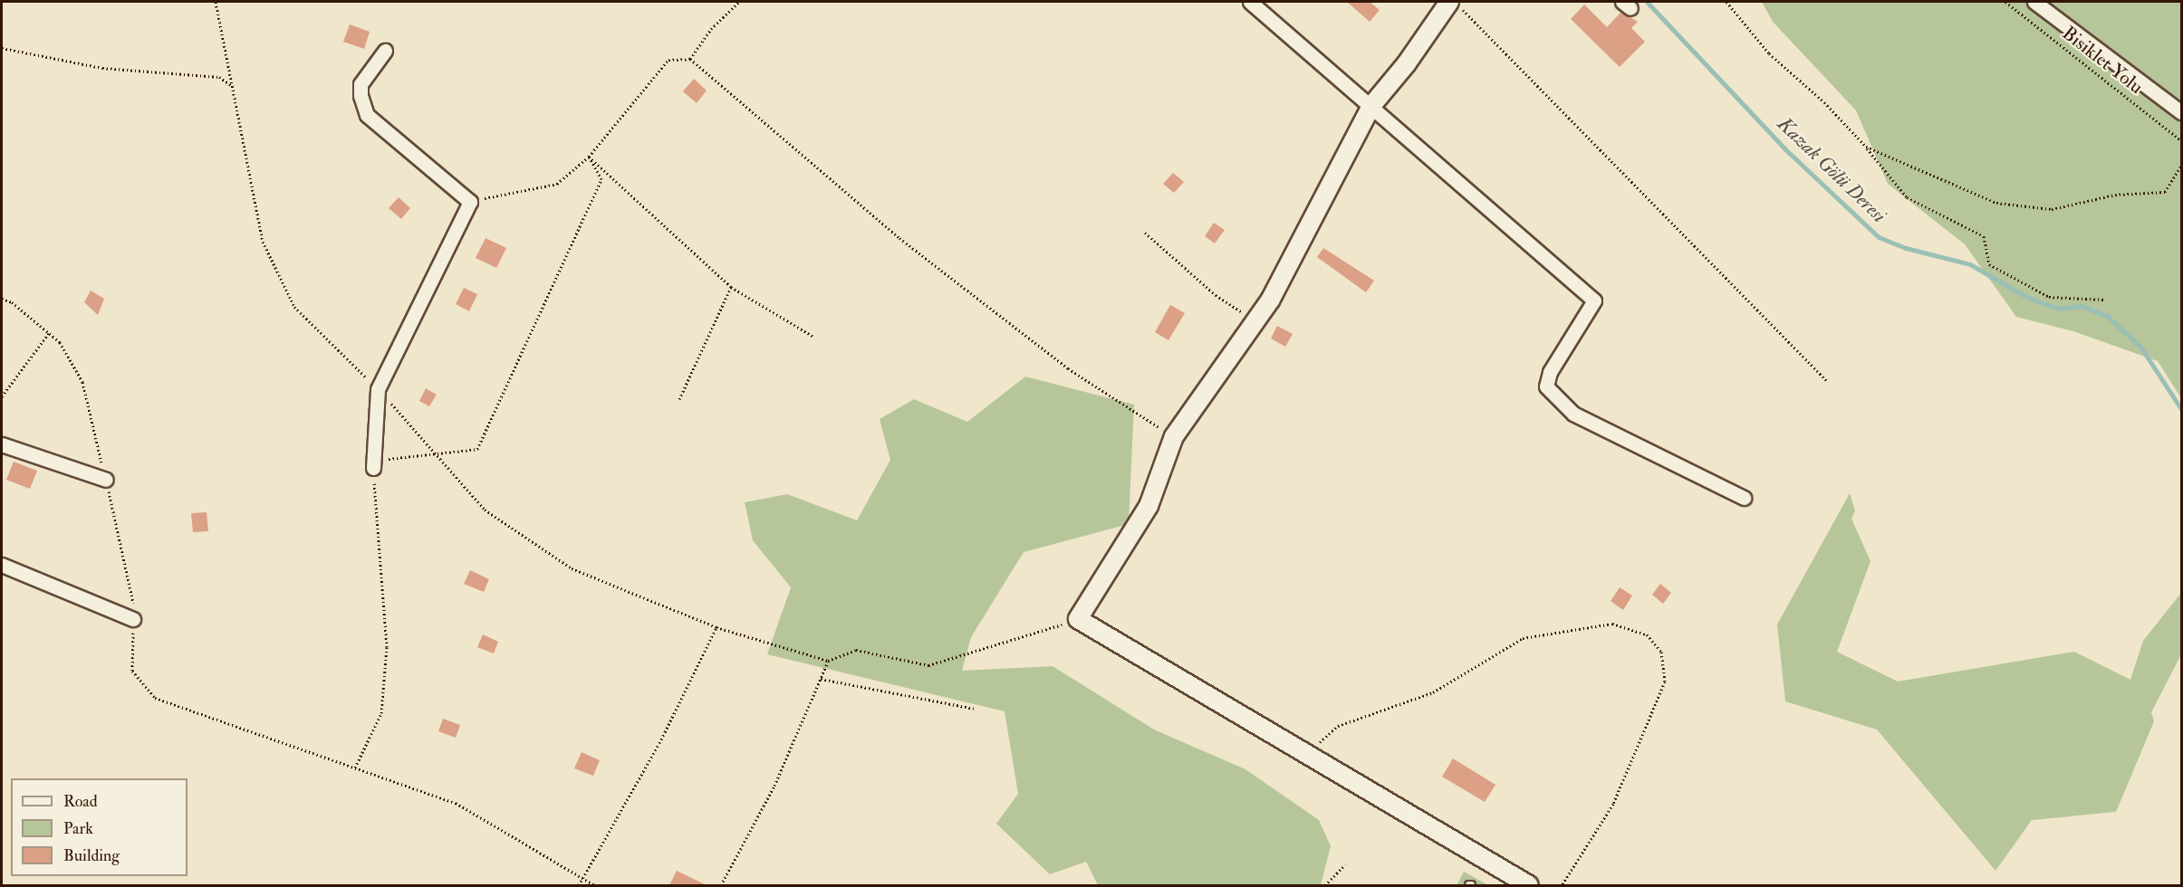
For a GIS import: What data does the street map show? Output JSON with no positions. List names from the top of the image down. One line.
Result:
{"streets":{"path":["Bisiklet Yolu"]},"water":["Kazak Gölü Deresi"],"legend":["Road","Park","Building"]}
